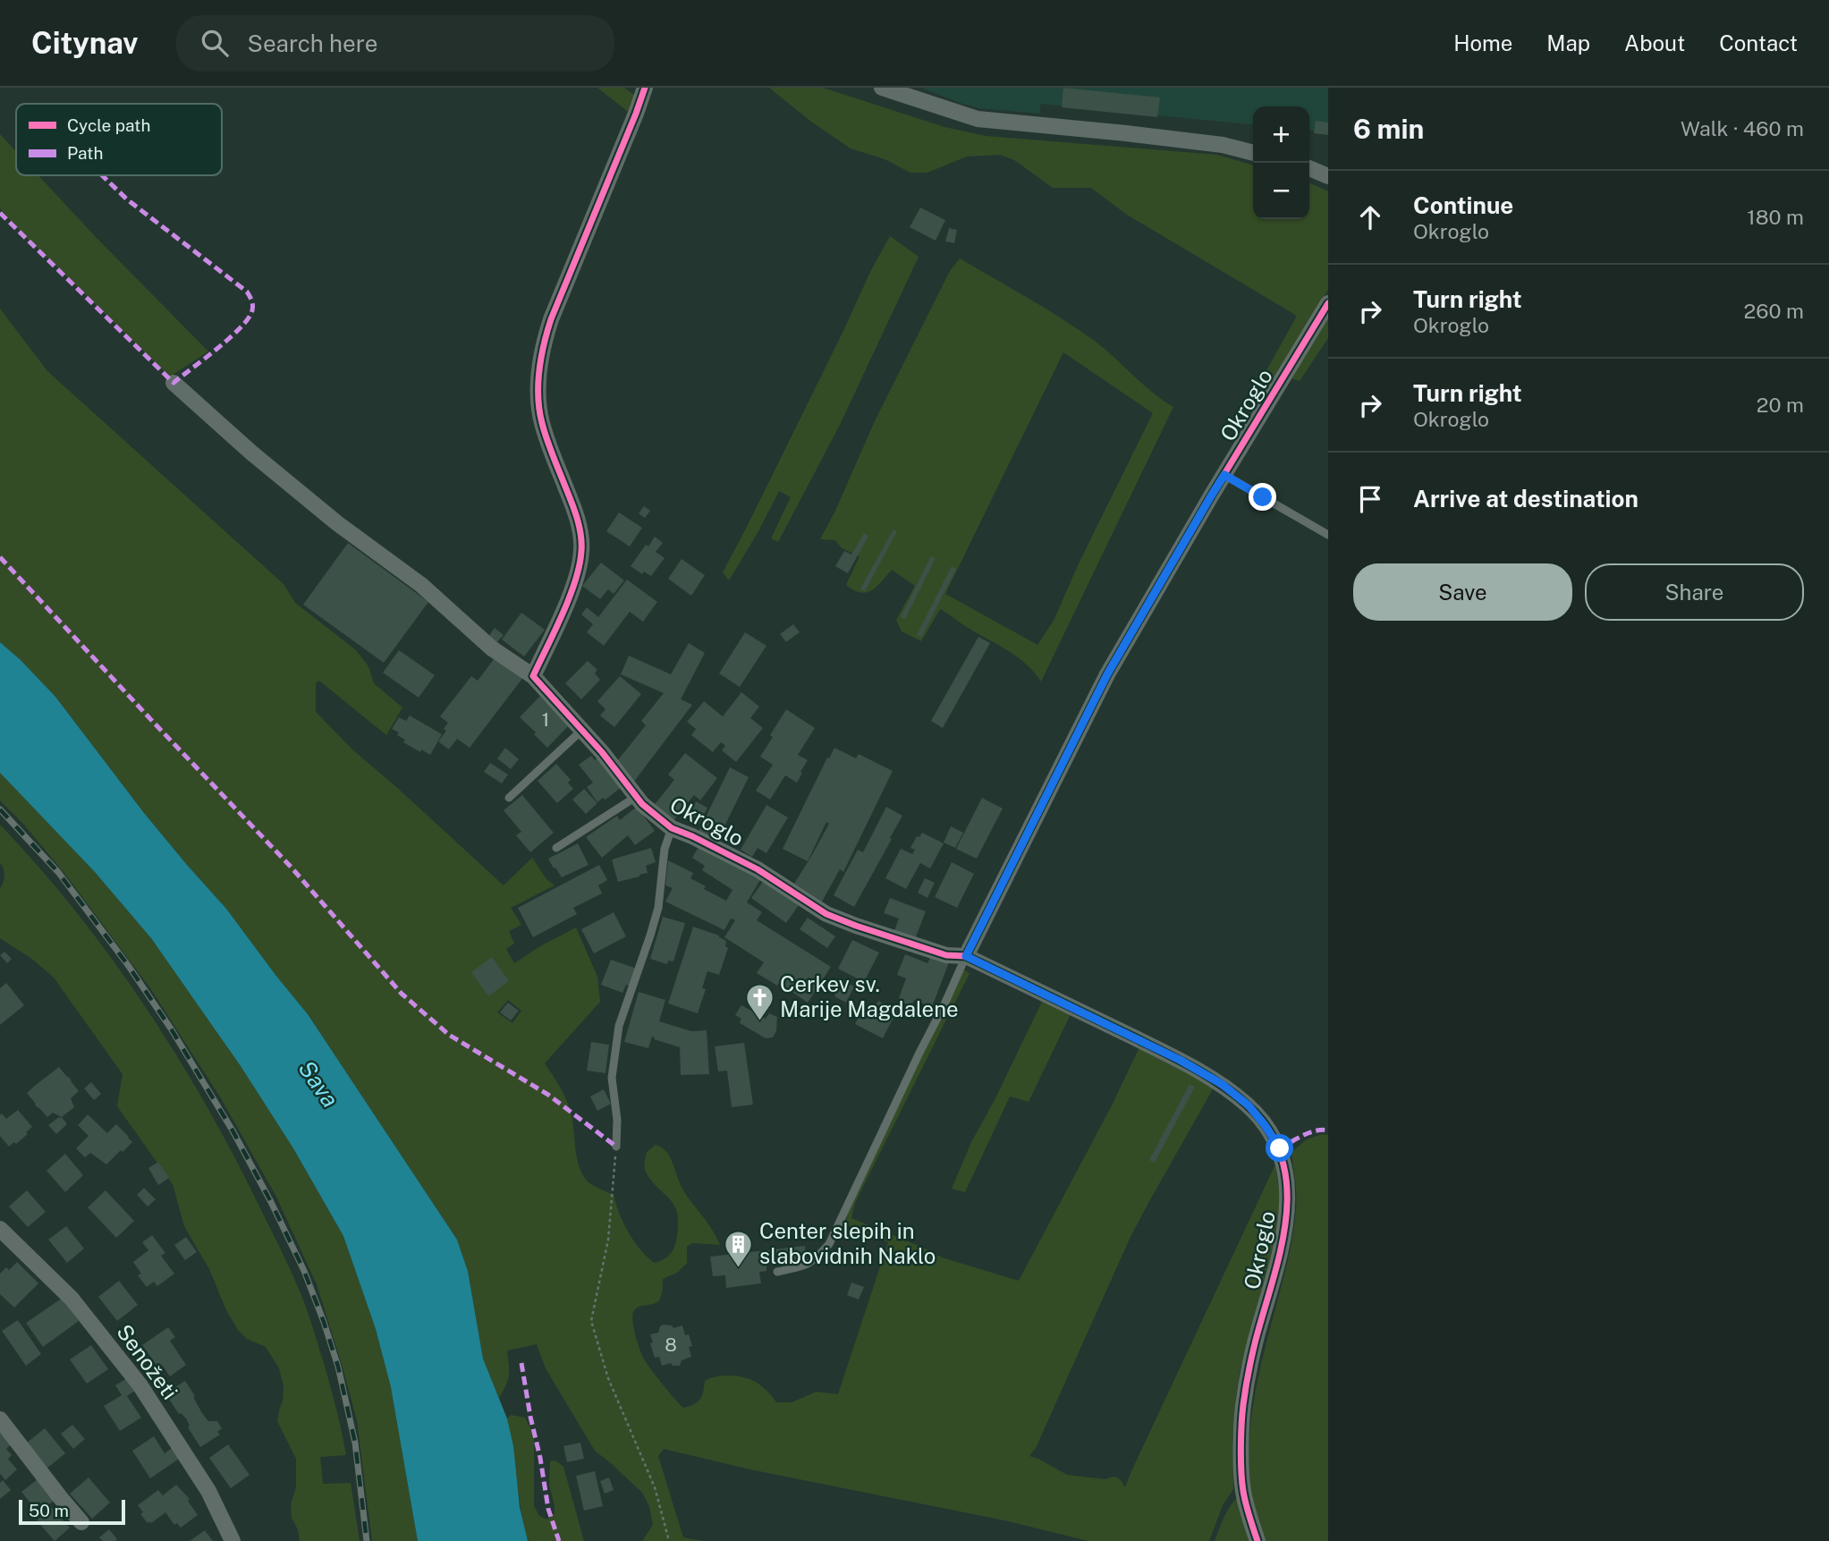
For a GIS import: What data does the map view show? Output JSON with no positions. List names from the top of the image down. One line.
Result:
{"streets":{"street":["Okroglo","Senožeti"]},"water":["Sava"],"places":{"church":["Cerkev sv. Marije Magdalene"],"building":["Center slepih in slabovidnih Naklo"]},"house_numbers":["1","8"],"legend":["Cycle path","Path"],"scale_bar":"50 m","page":{"header":"Citynav","search":"Search here","nav":["Home","Map","About","Contact"],"heading":["6 min","Walk · 460 m"],"map_buttons":["+","−"],"list":[["Continue","Okroglo","180 m"],["Turn right","Okroglo","260 m"],["Turn right","Okroglo","20 m"],"Arrive at destination"],"buttons":["Save","Share"],"scale":"50 m"}}
